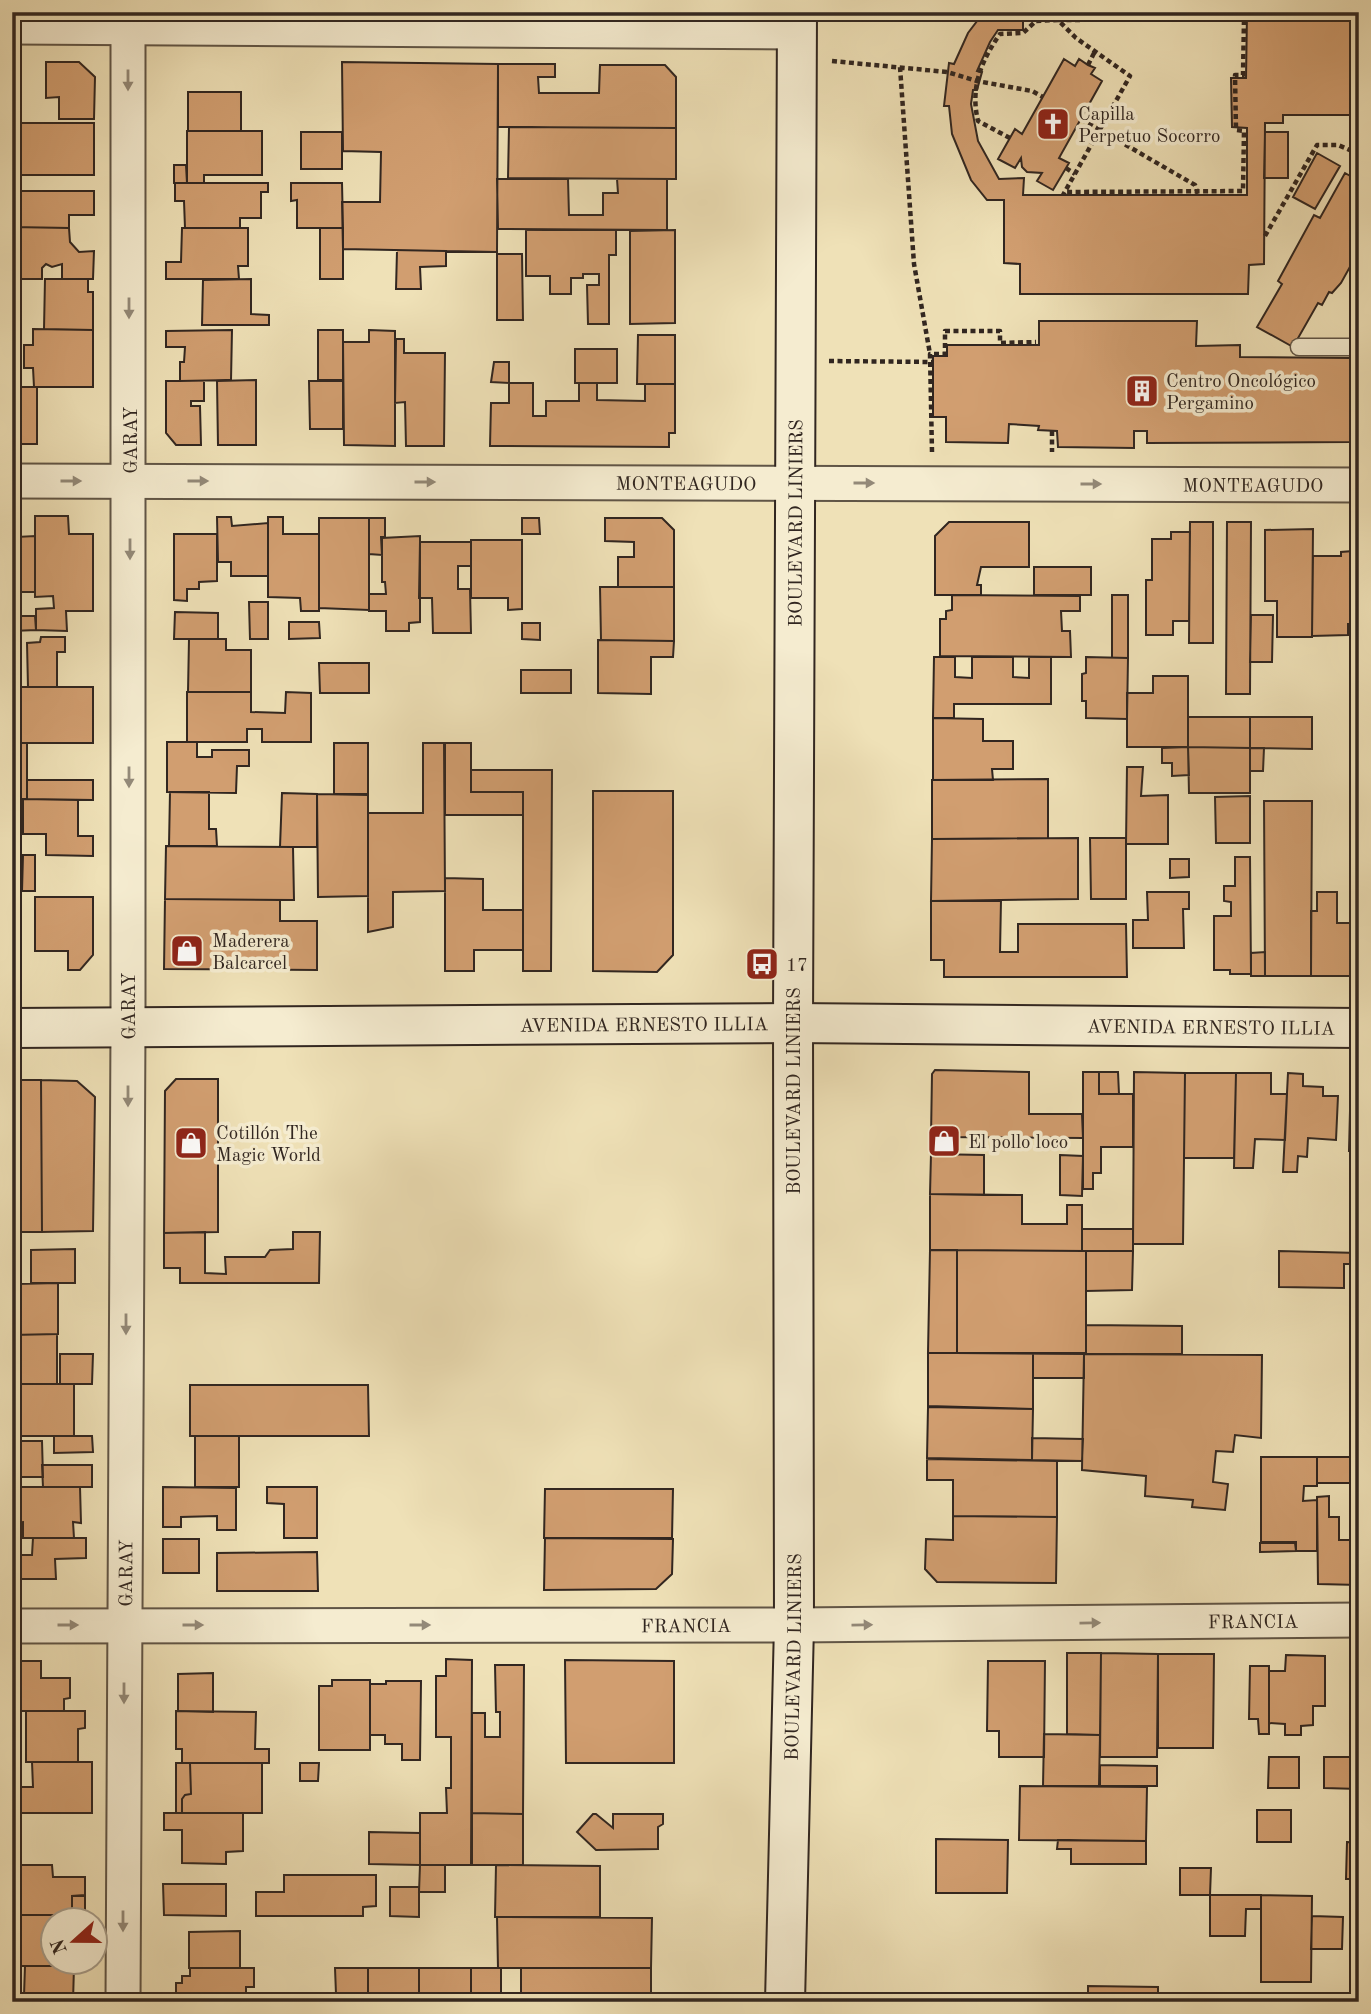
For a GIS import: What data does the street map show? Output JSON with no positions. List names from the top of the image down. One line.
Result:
{"streets":{"main road":["BOULEVARD LINIERS","AVENIDA ERNESTO ILLIA"],"street":["GARAY","MONTEAGUDO","FRANCIA"]},"crossings":[["GARAY","MONTEAGUDO"],["GARAY","AVENIDA ERNESTO ILLIA"],["GARAY","FRANCIA"],["MONTEAGUDO","BOULEVARD LINIERS"],["BOULEVARD LINIERS","AVENIDA ERNESTO ILLIA"],["BOULEVARD LINIERS","FRANCIA"]],"one_way":["GARAY","MONTEAGUDO","FRANCIA"],"places":{"church":["Capilla Perpetuo Socorro"],"building":["Centro Oncológico Pergamino"],"shop":["Maderera Balcarcel","El pollo loco","Cotillón The Magic World"],"bus stop":["17"]},"north":"left"}
